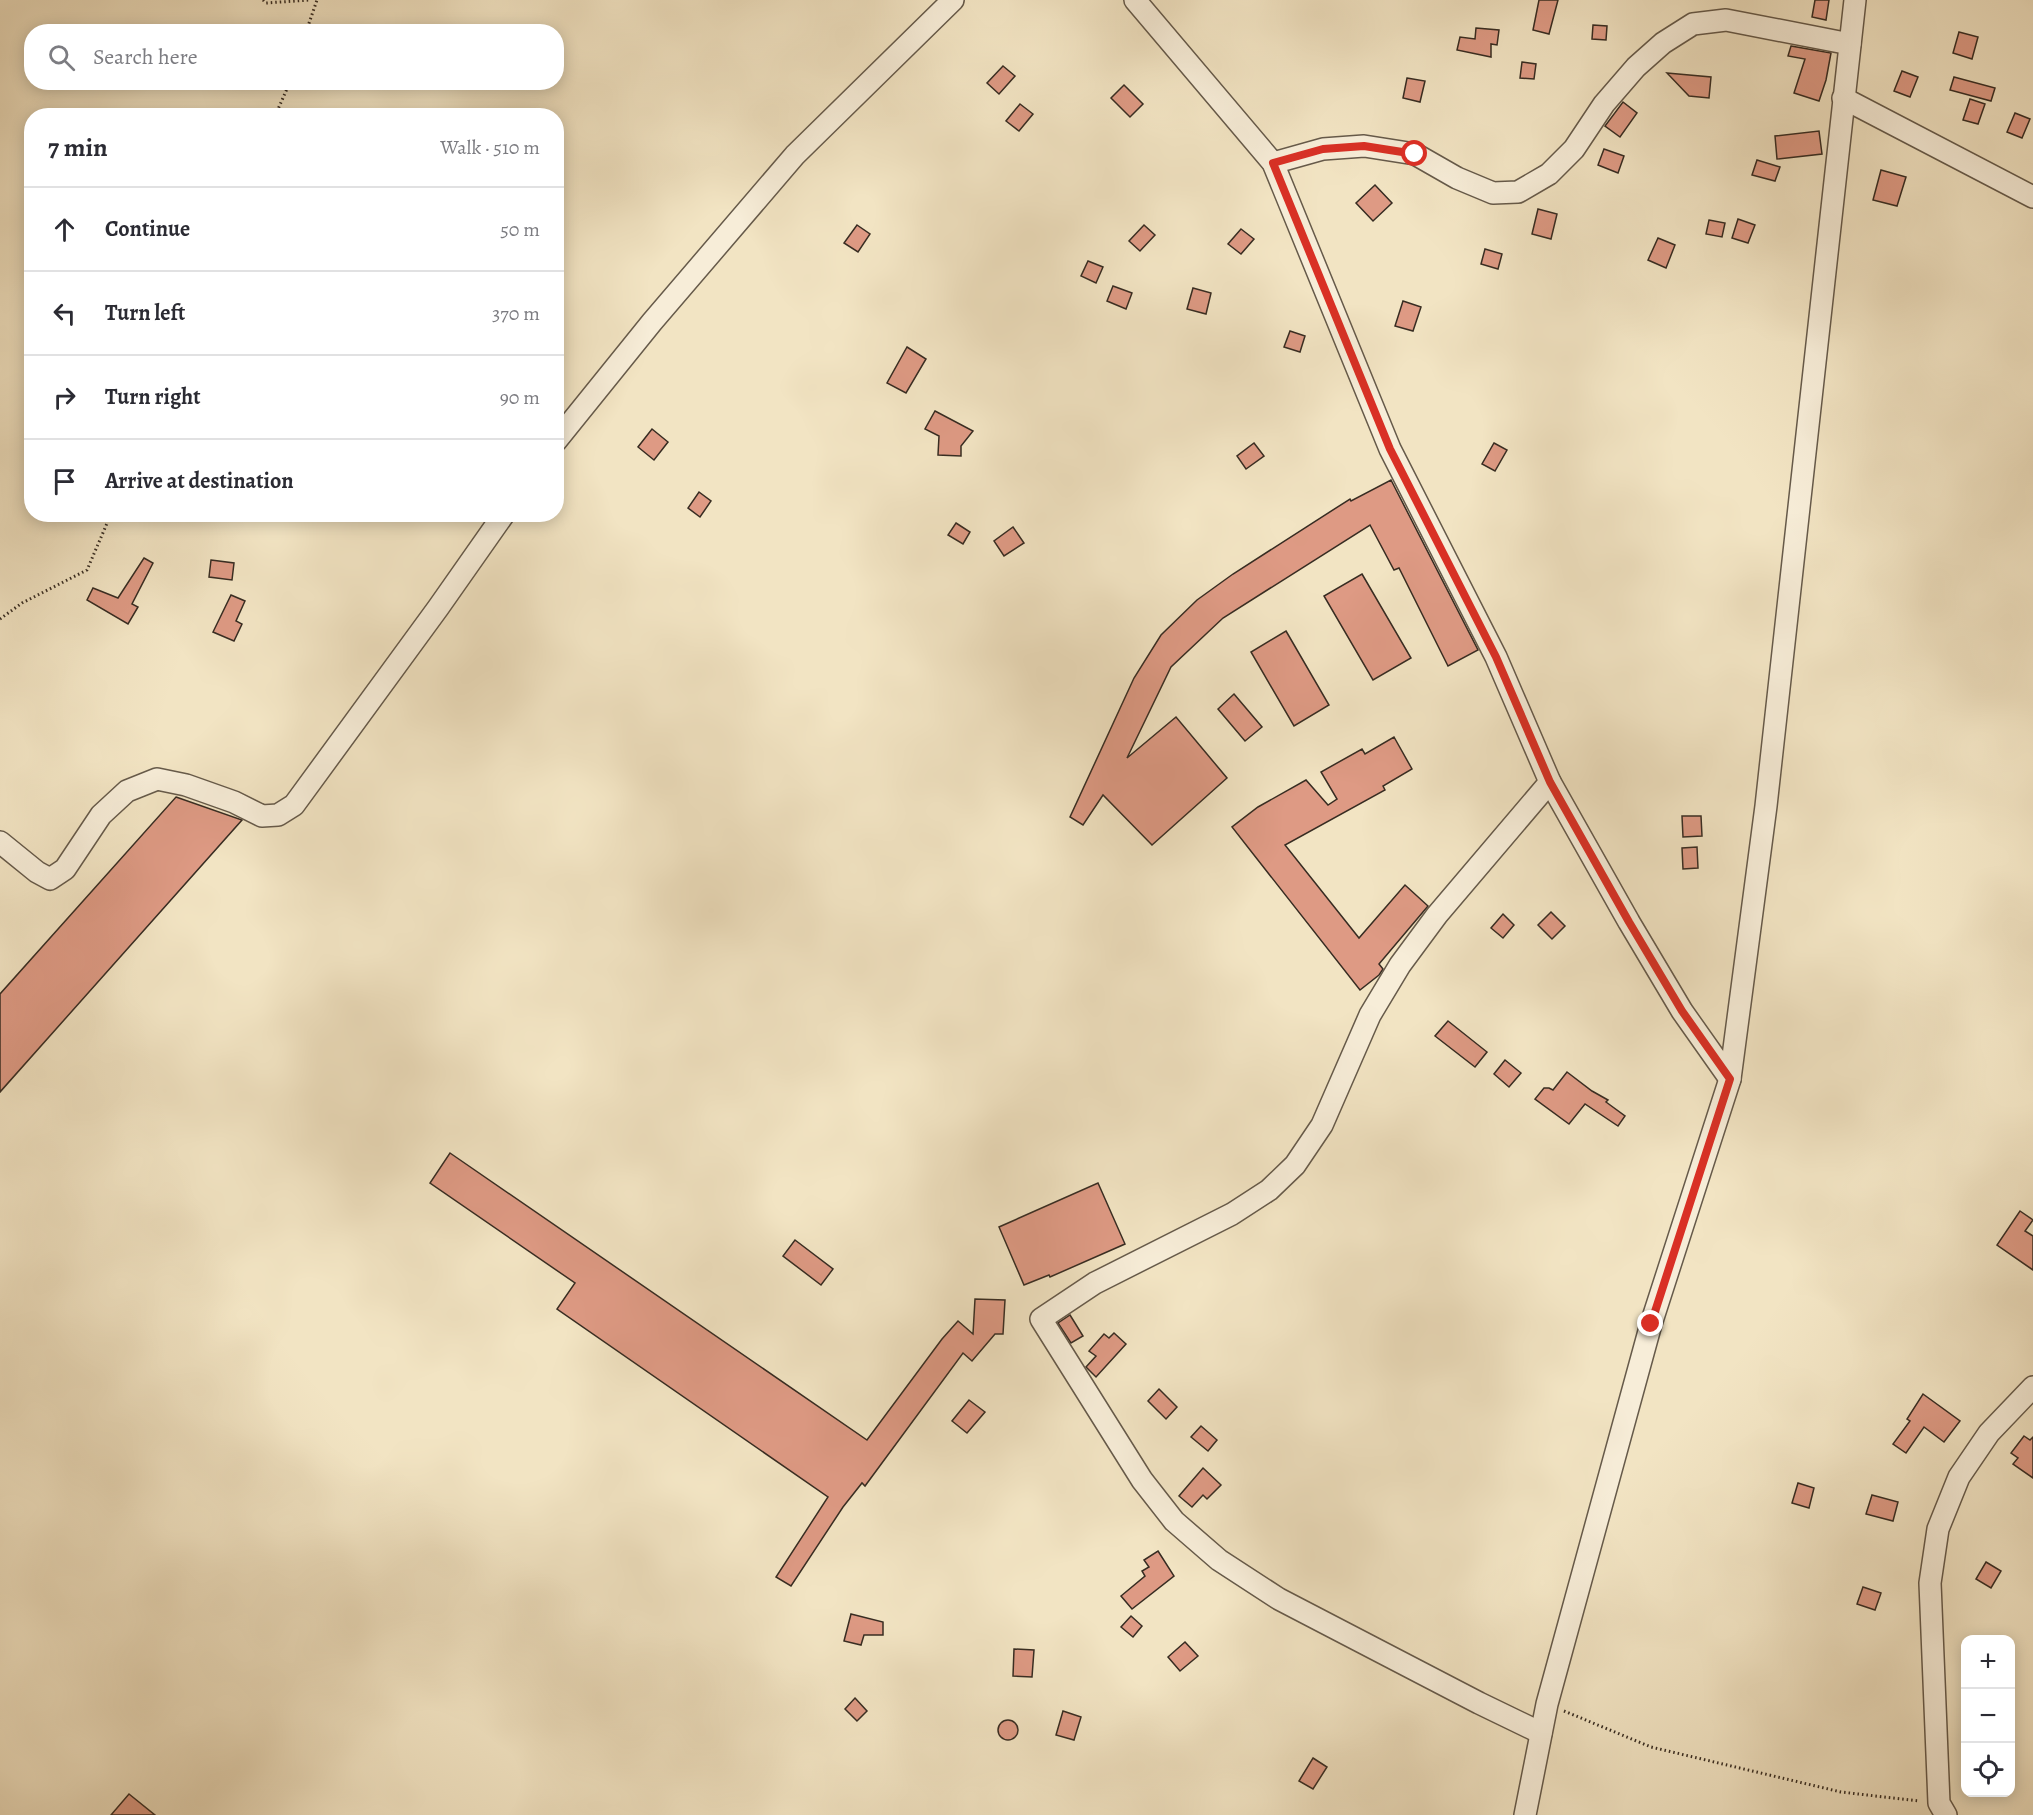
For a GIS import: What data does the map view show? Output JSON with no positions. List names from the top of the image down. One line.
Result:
{"page":{"search":"Search here","heading":["7 min","Walk · 510 m"],"list":[["Continue","50 m"],["Turn left","370 m"],["Turn right","90 m"],"Arrive at destination"],"map_buttons":["+","−"]}}
